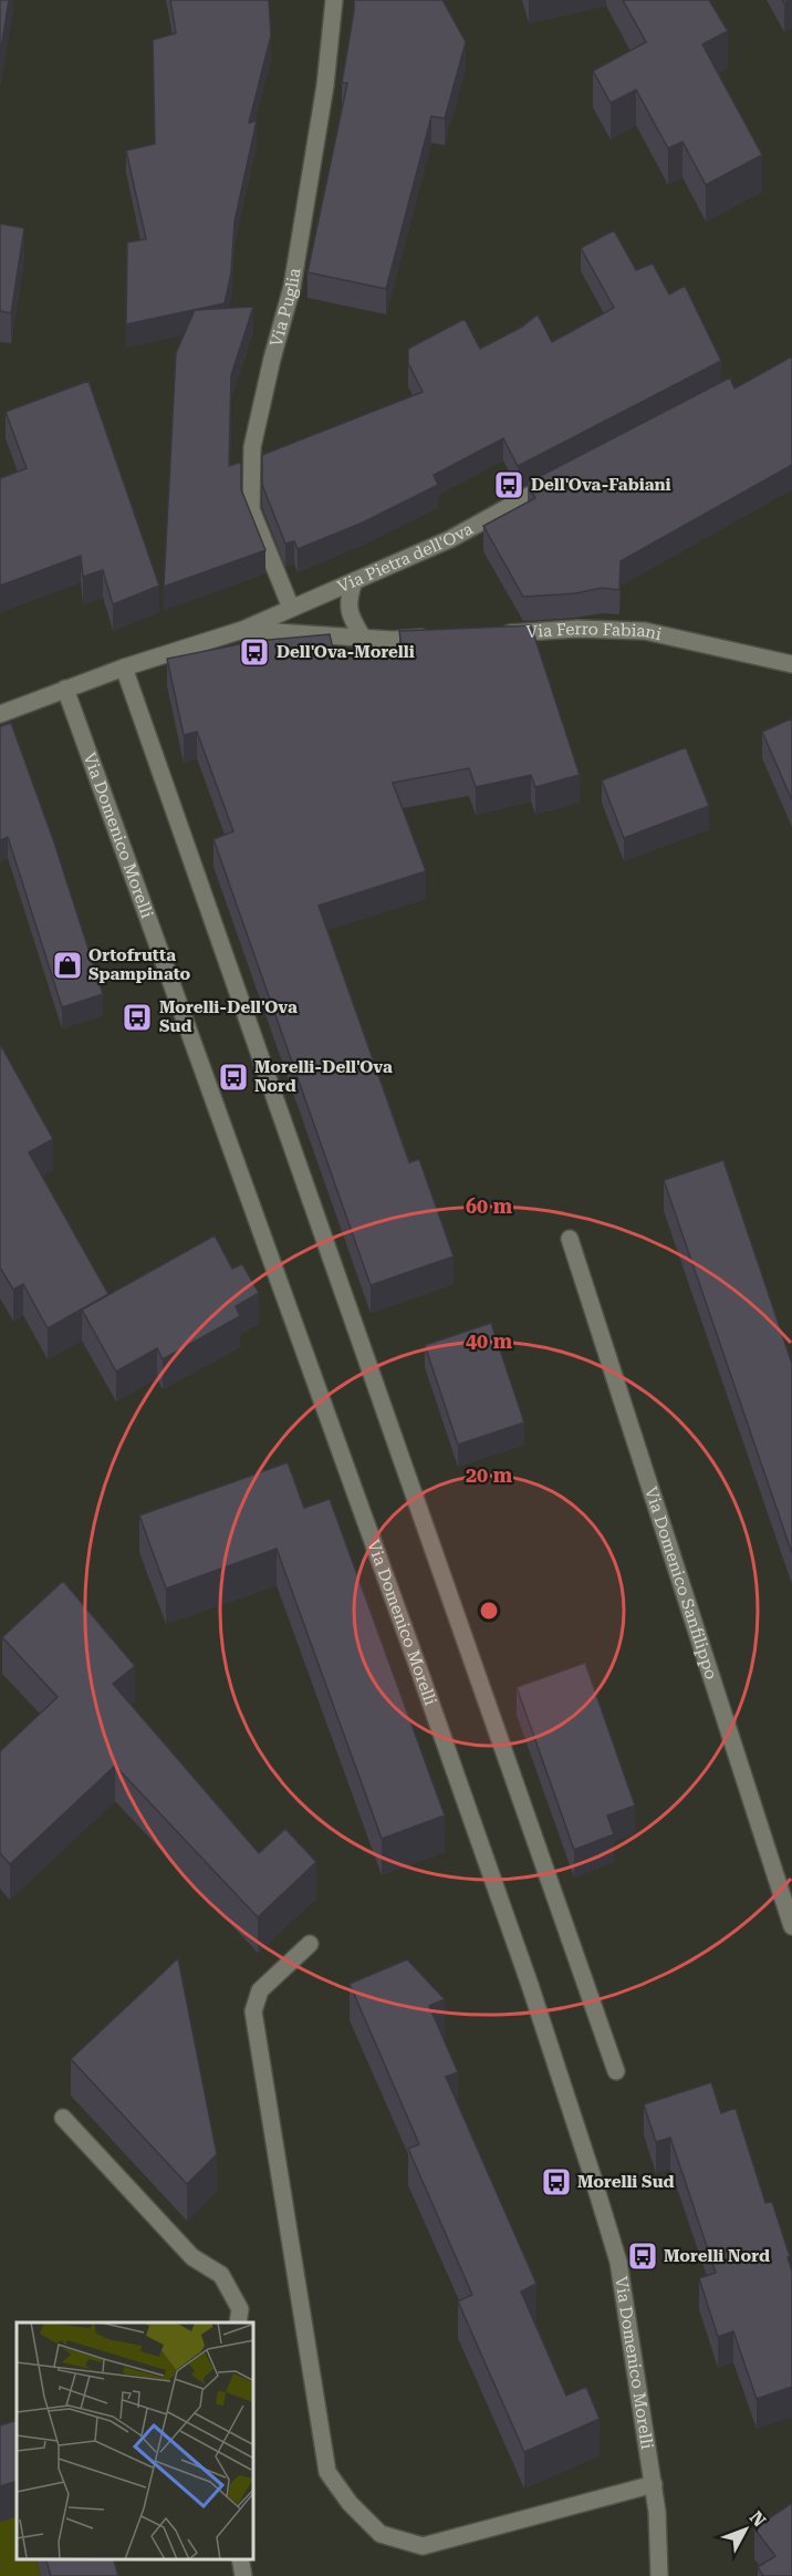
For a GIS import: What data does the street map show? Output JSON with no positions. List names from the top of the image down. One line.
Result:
{"streets":{"street":["Via Puglia","Via Pietra dell'Ova","Via Ferro Fabiani","Via Domenico Morelli","Via Domenico Sanfilippo"]},"crossings":[["Via Puglia","Via Pietra dell'Ova"],["Via Pietra dell'Ova","Via Domenico Morelli"]],"places":{"bus stop":["Dell'Ova-Fabiani","Dell'Ova-Morelli","Morelli-Dell'Ova Sud","Morelli-Dell'Ova Nord","Morelli Sud","Morelli Nord"],"shop":["Ortofrutta Spampinato"]},"north":"top right","rings":["60 m","40 m","20 m"]}
